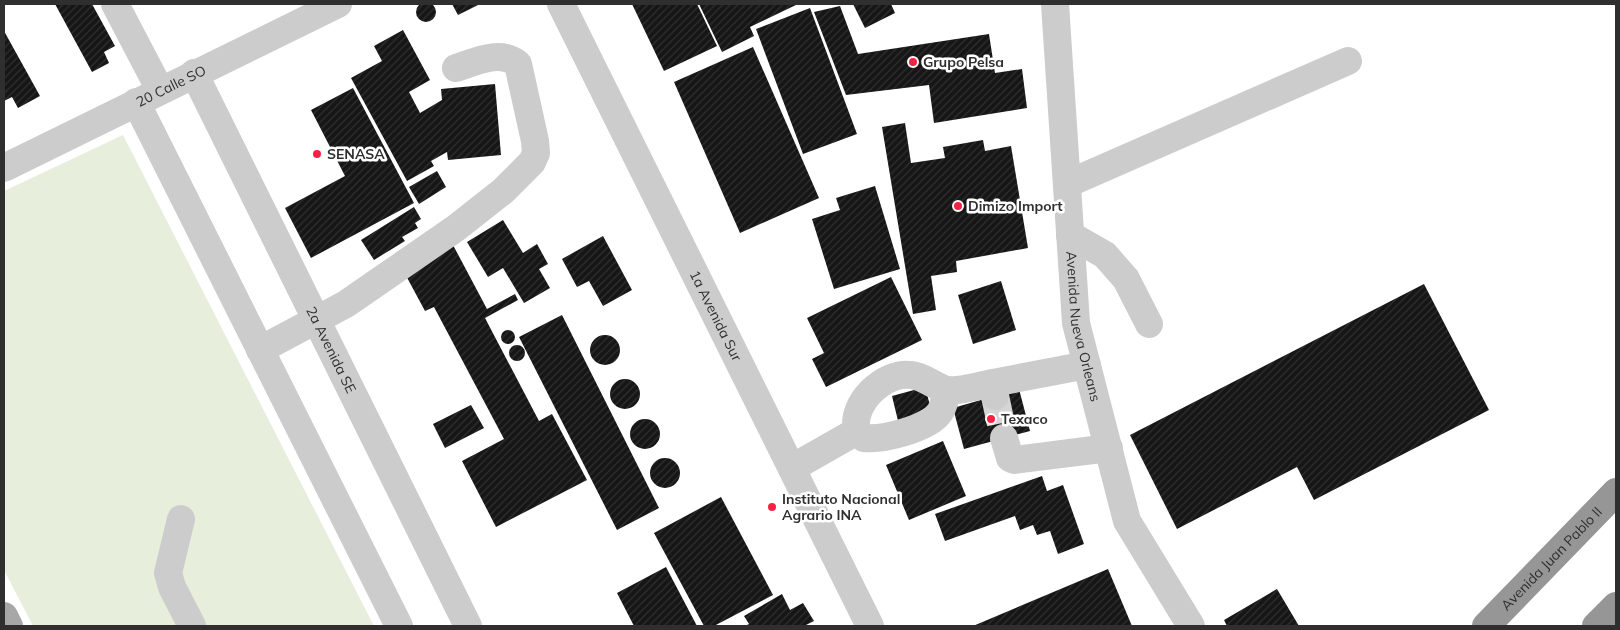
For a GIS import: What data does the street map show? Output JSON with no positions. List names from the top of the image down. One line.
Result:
{"streets":{"highway":["Avenida Juan Pablo II"],"street":["20 Calle SO","1a Avenida Sur","Avenida Nueva Orleans","2a Avenida SE"]},"crossings":[["20 Calle SO","2a Avenida SE"]],"places":["Grupo Pelsa","SENASA","Dimizo Import","Texaco","Instituto Nacional Agrario INA"]}
